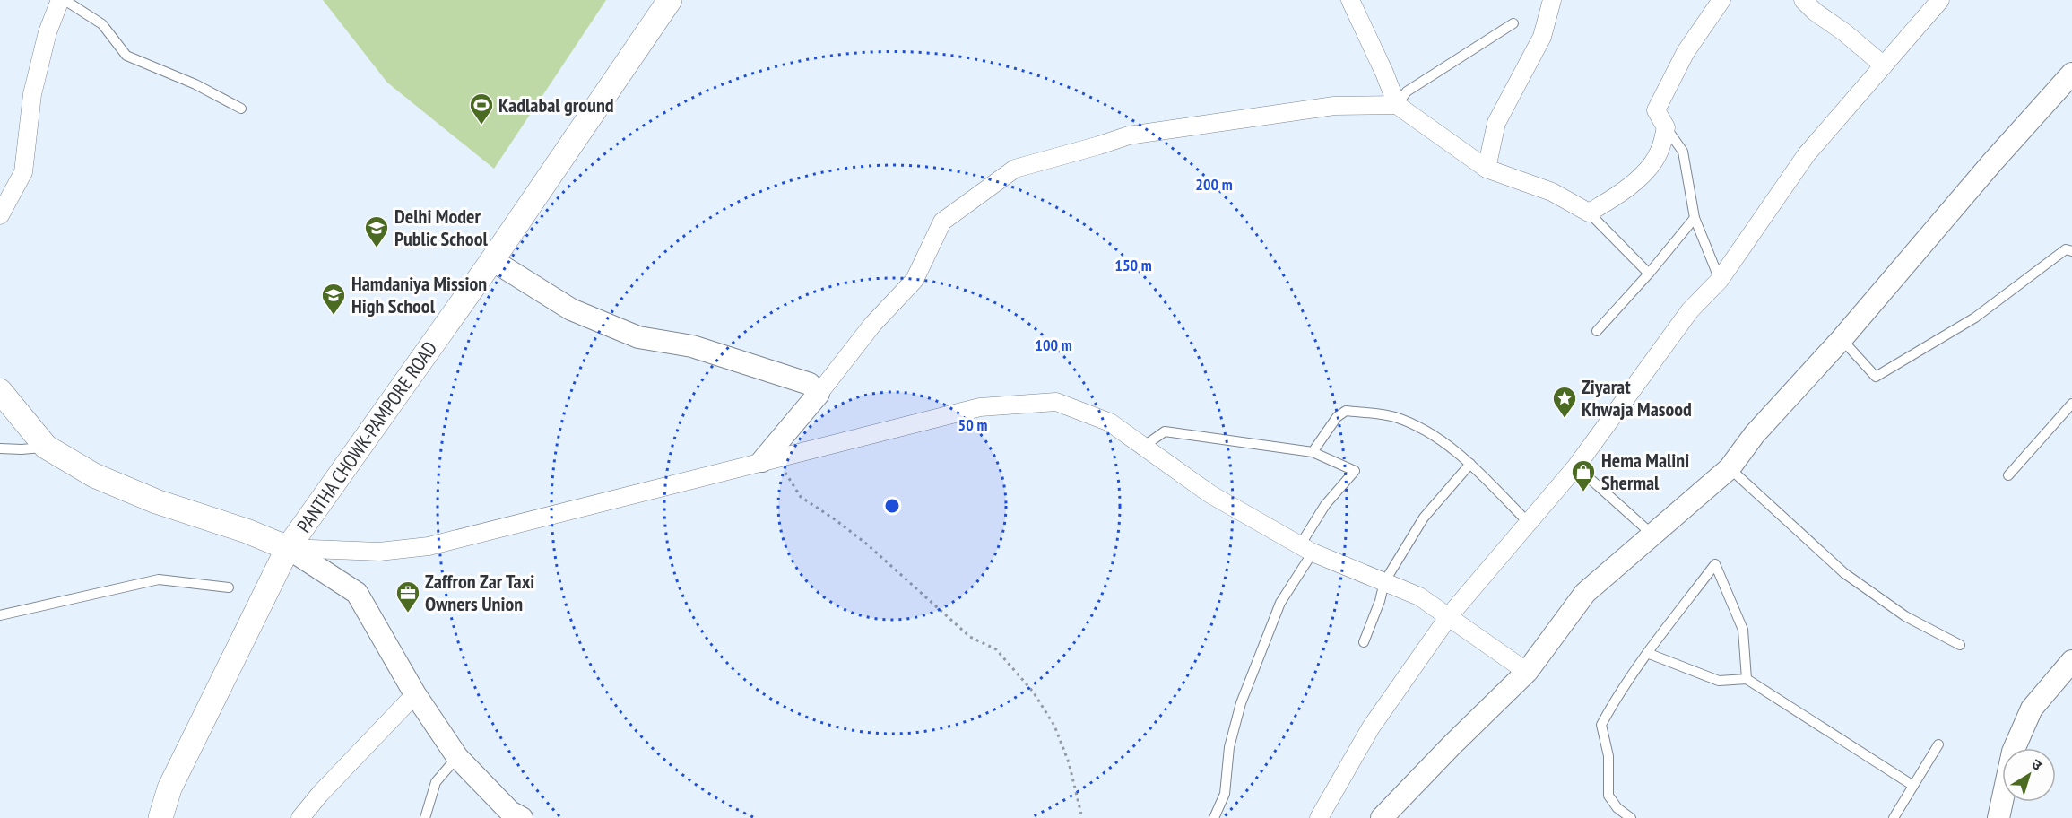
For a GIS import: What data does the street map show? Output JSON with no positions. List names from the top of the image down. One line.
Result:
{"streets":{"main road":["PANTHA CHOWK-PAMPORE ROAD"]},"places":{"sports":["Kadlabal ground"],"school or university":["Delhi Moder Public School","Hamdaniya Mission High School"],"place":["Ziyarat Khwaja Masood"],"shop":["Hema Malini Shermal"],"office":["Zaffron Zar Taxi Owners Union"]},"north":"top right","rings":["200 m","150 m","100 m","50 m"]}
